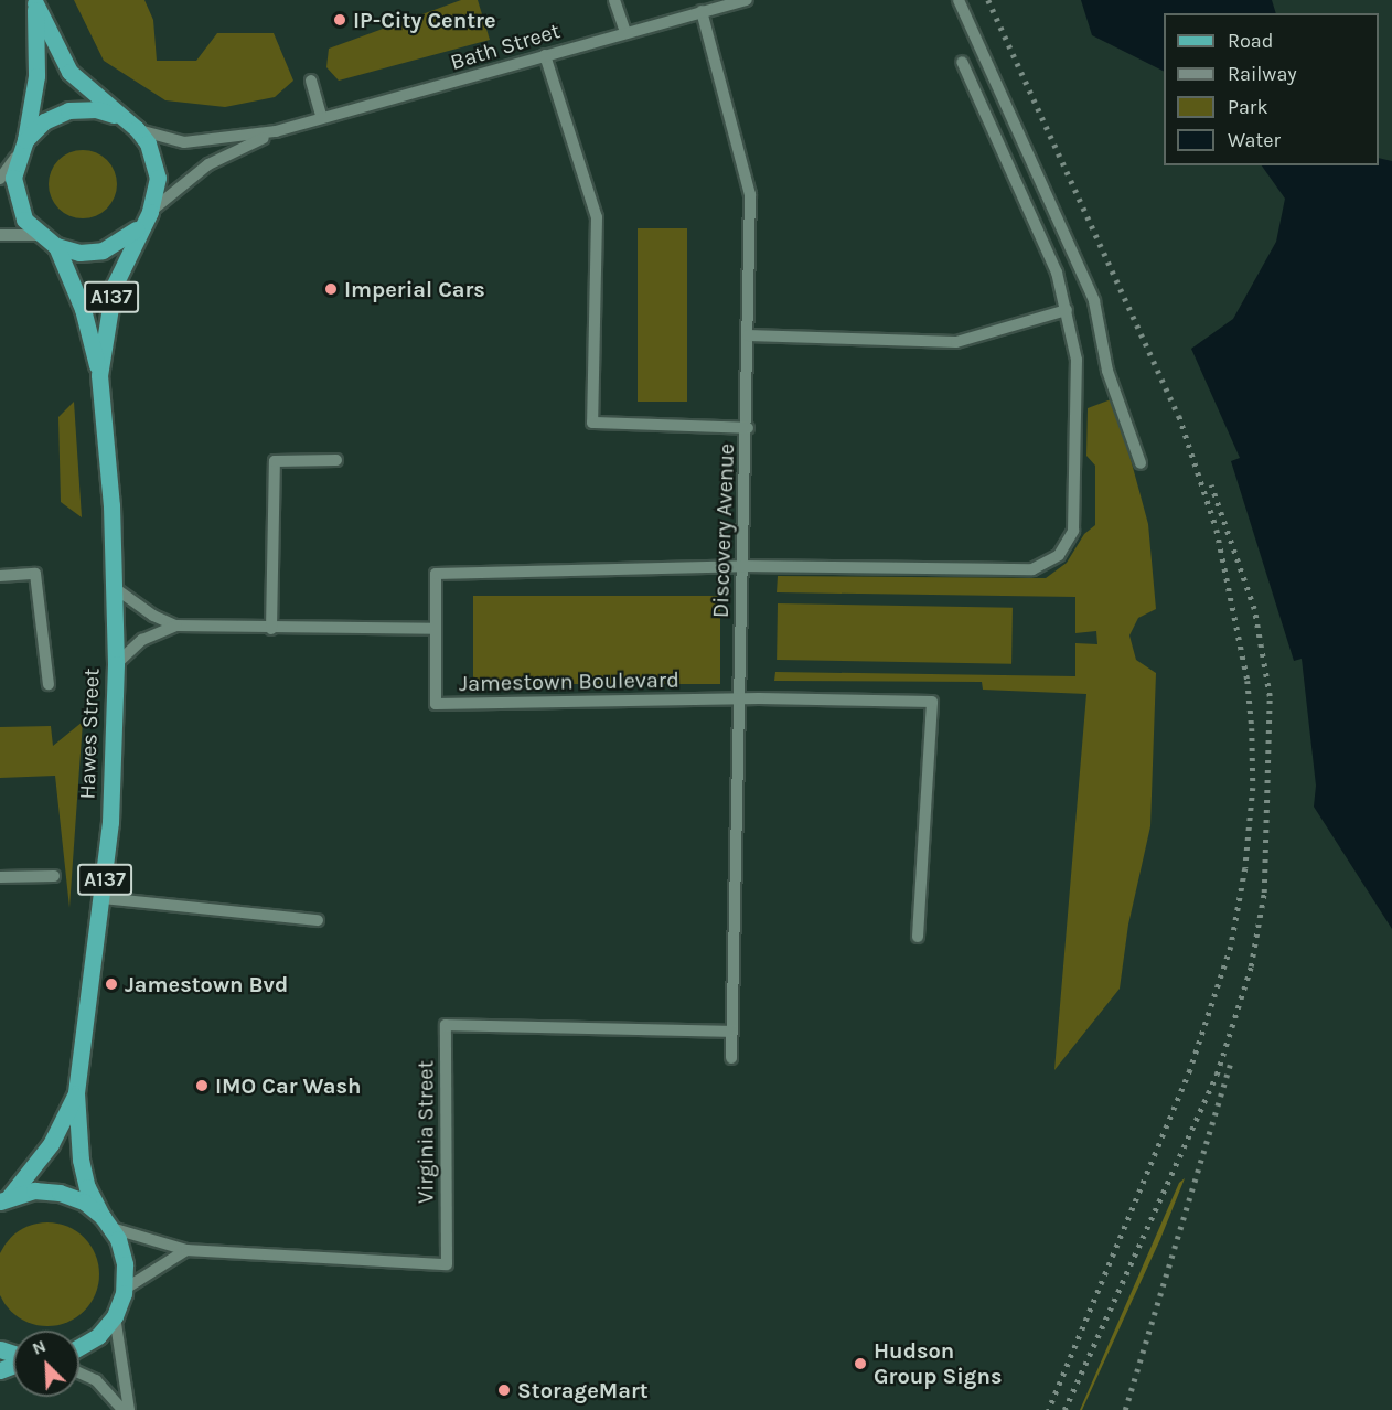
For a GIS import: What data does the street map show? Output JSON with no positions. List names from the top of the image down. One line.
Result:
{"streets":{"main road":["A137","Hawes Street"],"street":["Bath Street","Discovery Avenue","Jamestown Boulevard","Virginia Street"]},"crossings":[["Bath Street","A137"],["Bath Street","Discovery Avenue"],["Bath Street","Hawes Street"],["A137","Hawes Street"],["Discovery Avenue","Jamestown Boulevard"],["Discovery Avenue","Virginia Street"]],"places":["IP-City Centre","Imperial Cars","Jamestown Bvd","IMO Car Wash","Hudson Group Signs","StorageMart"],"legend":["Road","Railway","Park","Water"],"north":"top left"}
